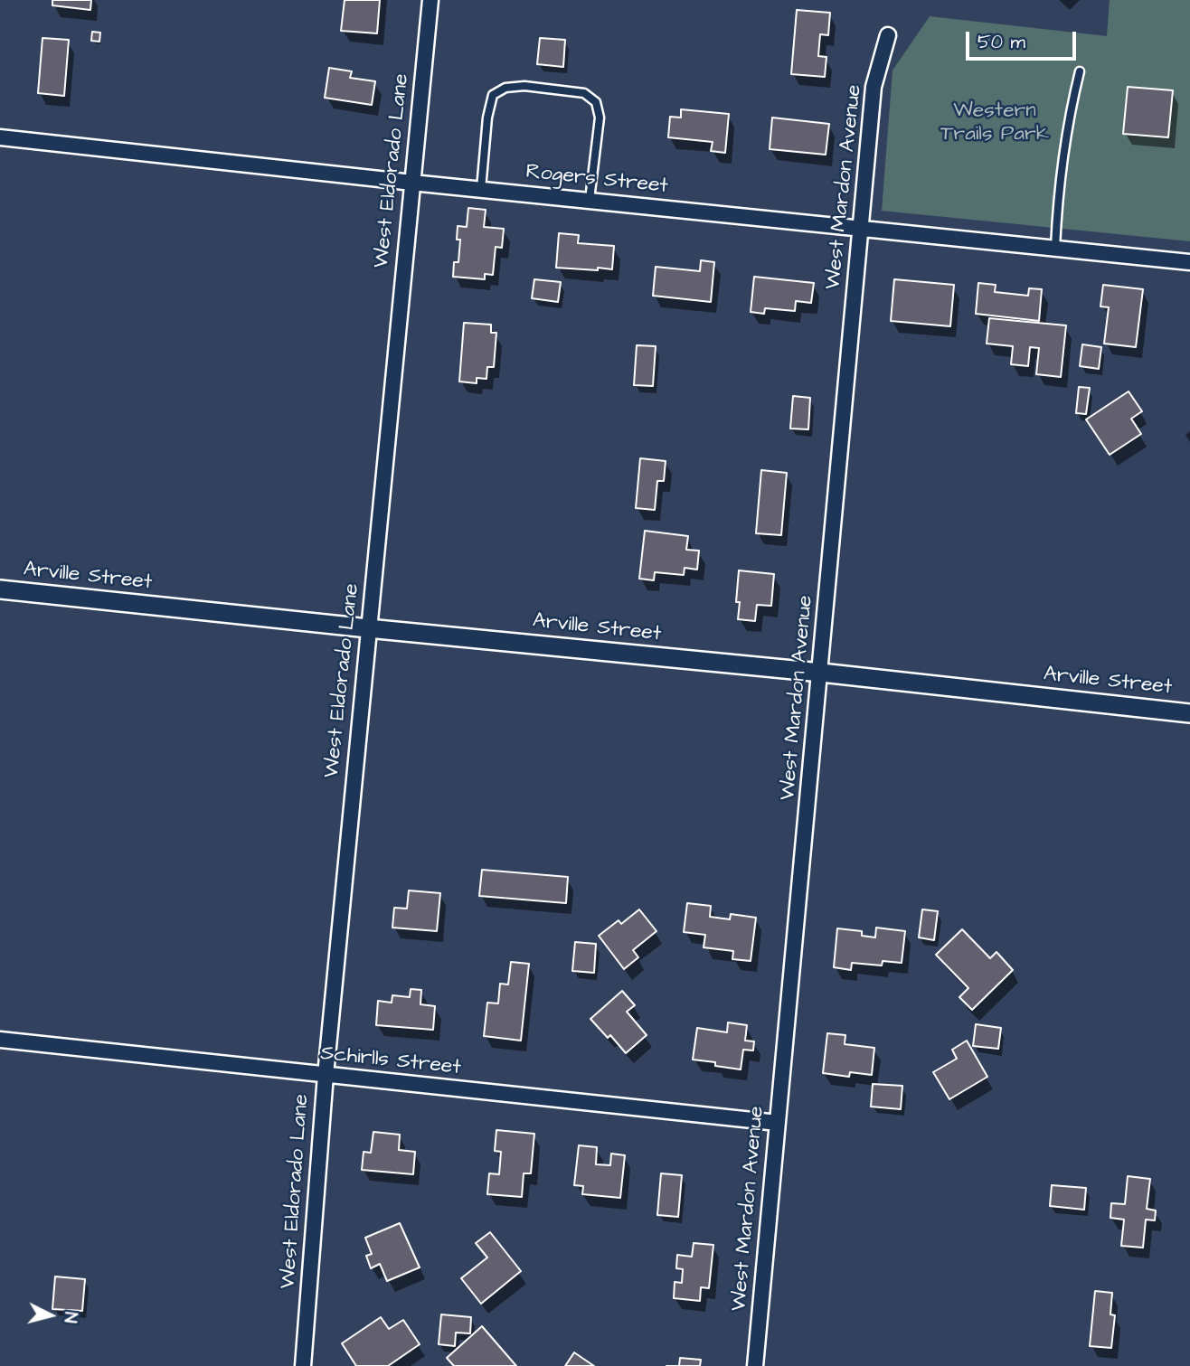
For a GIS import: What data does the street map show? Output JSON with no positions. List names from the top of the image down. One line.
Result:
{"streets":{"street":["West Eldorado Lane","Rogers Street","West Mardon Avenue","Arville Street","Schirlls Street"]},"crossings":[["West Eldorado Lane","Rogers Street"],["West Eldorado Lane","Arville Street"],["West Eldorado Lane","Schirlls Street"],["Rogers Street","West Mardon Avenue"],["West Mardon Avenue","Arville Street"],["West Mardon Avenue","Schirlls Street"]],"parks":["Western Trails Park"],"scale_bar":"50 m","north":"right"}
